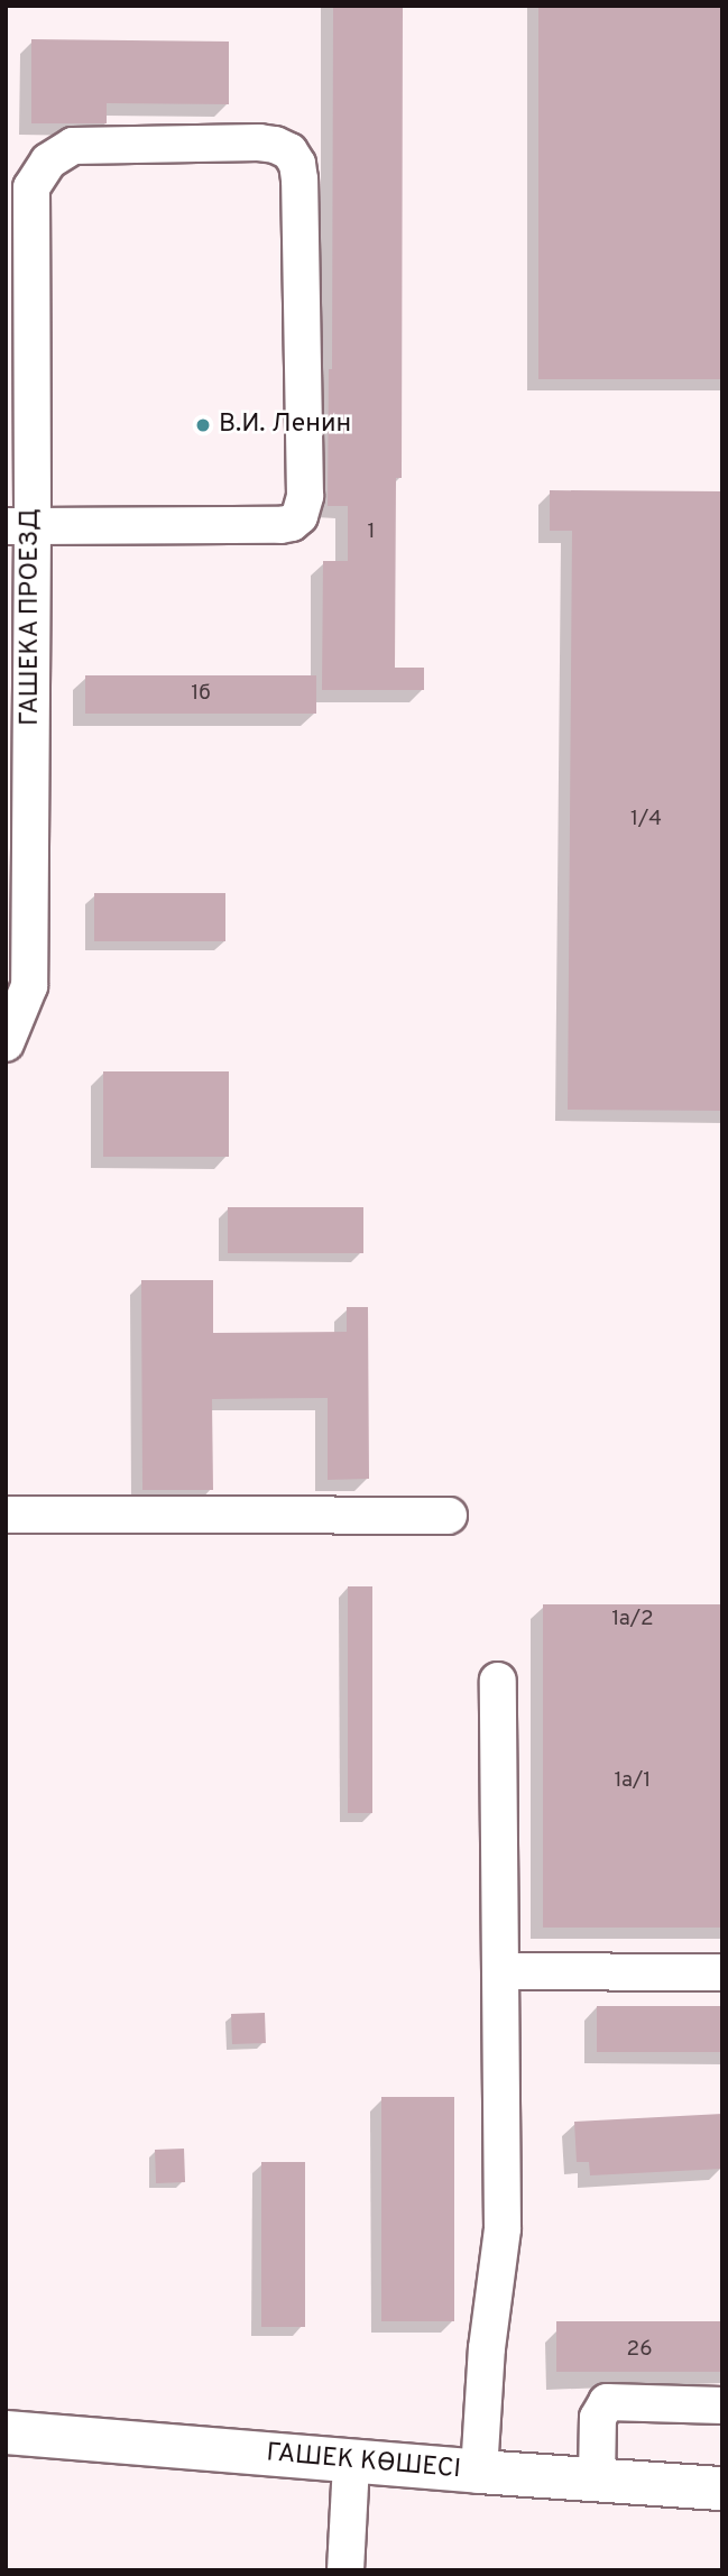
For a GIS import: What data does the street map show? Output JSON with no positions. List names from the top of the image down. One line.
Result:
{"streets":{"main road":["ГАШЕК КӨШЕСІ"],"street":["ГАШЕКА ПРОЕЗД"]},"places":["В.И. Ленин"],"house_numbers":["1","1б","1/4","1а/2","1а/1","26"]}
